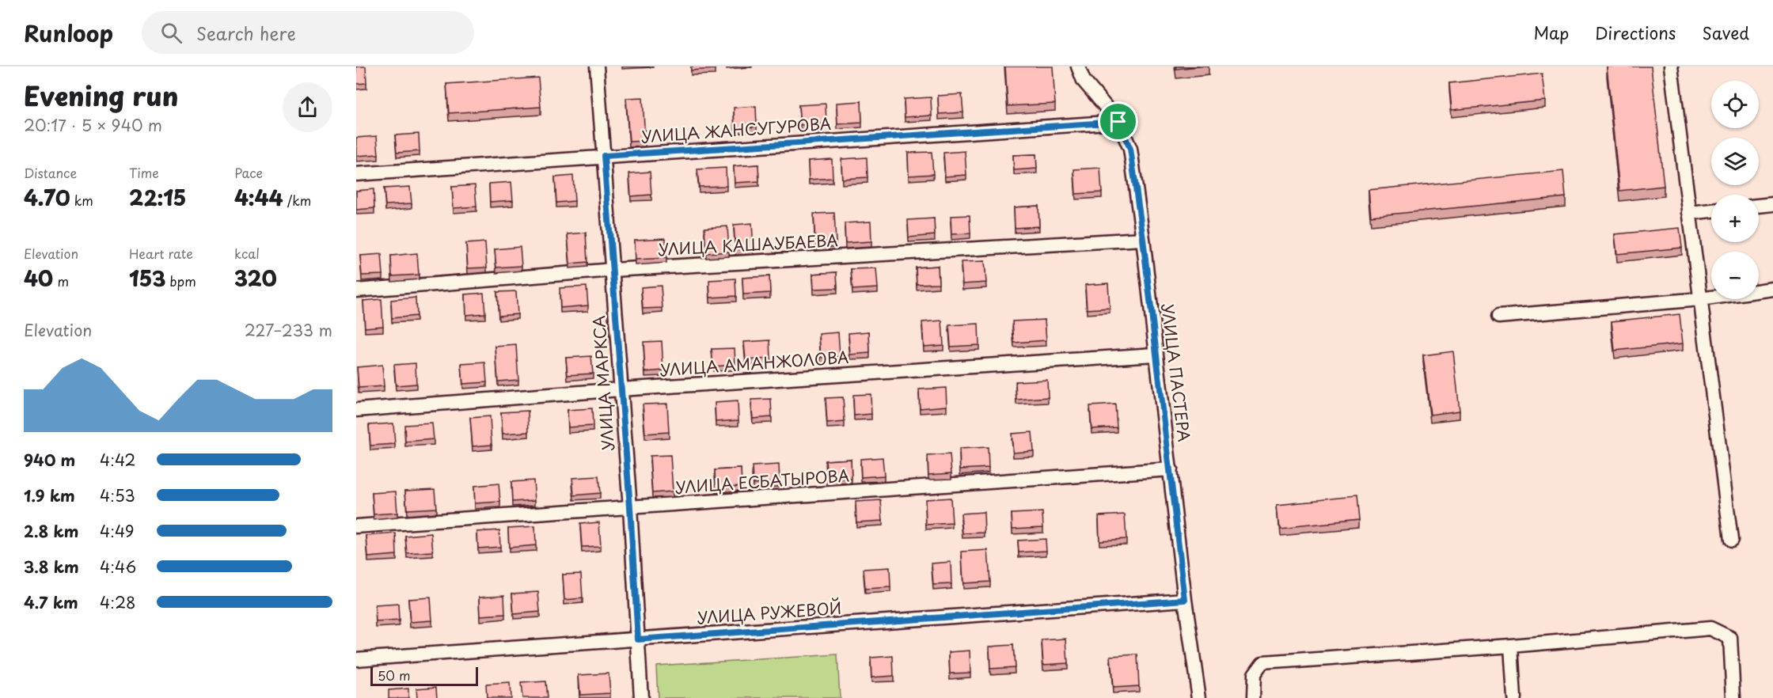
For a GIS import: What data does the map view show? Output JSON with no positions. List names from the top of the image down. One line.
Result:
{"streets":{"street":["УЛИЦА ЖАНСУГУРОВА","УЛИЦА КАШАУБАЕВА","УЛИЦА АМАНЖОЛОВА","УЛИЦА ПАСТЕРА","УЛИЦА МАРКСА","УЛИЦА ЕСБАТЫРОВА","УЛИЦА РУЖЕВОЙ"]},"crossings":[["УЛИЦА ЖАНСУГУРОВА","УЛИЦА ПАСТЕРА"],["УЛИЦА ЖАНСУГУРОВА","УЛИЦА МАРКСА"],["УЛИЦА КАШАУБАЕВА","УЛИЦА ПАСТЕРА"],["УЛИЦА КАШАУБАЕВА","УЛИЦА МАРКСА"],["УЛИЦА АМАНЖОЛОВА","УЛИЦА ПАСТЕРА"],["УЛИЦА АМАНЖОЛОВА","УЛИЦА МАРКСА"],["УЛИЦА ПАСТЕРА","УЛИЦА ЕСБАТЫРОВА"],["УЛИЦА ПАСТЕРА","УЛИЦА РУЖЕВОЙ"],["УЛИЦА МАРКСА","УЛИЦА ЕСБАТЫРОВА"],["УЛИЦА МАРКСА","УЛИЦА РУЖЕВОЙ"]],"scale_bar":"50 m","page":{"header":"Runloop","search":"Search here","nav":["Map","Directions","Saved"],"heading":["Evening run","20:17 · 5 × 940 m"],"map_buttons":["+","−"],"stats":[["Distance","4.70 km"],["Time","22:15"],["Pace","4:44 /km"],["Elevation","40 m"],["Heart rate","153 bpm"],["kcal","320"]],"chart":["Elevation","227–233 m"],"list":[{"name":"940 m","note":"4:42"},{"name":"1.9 km","note":"4:53"},{"name":"2.8 km","note":"4:49"},{"name":"3.8 km","note":"4:46"},{"name":"4.7 km","note":"4:28"}],"scale":"50 m"}}
